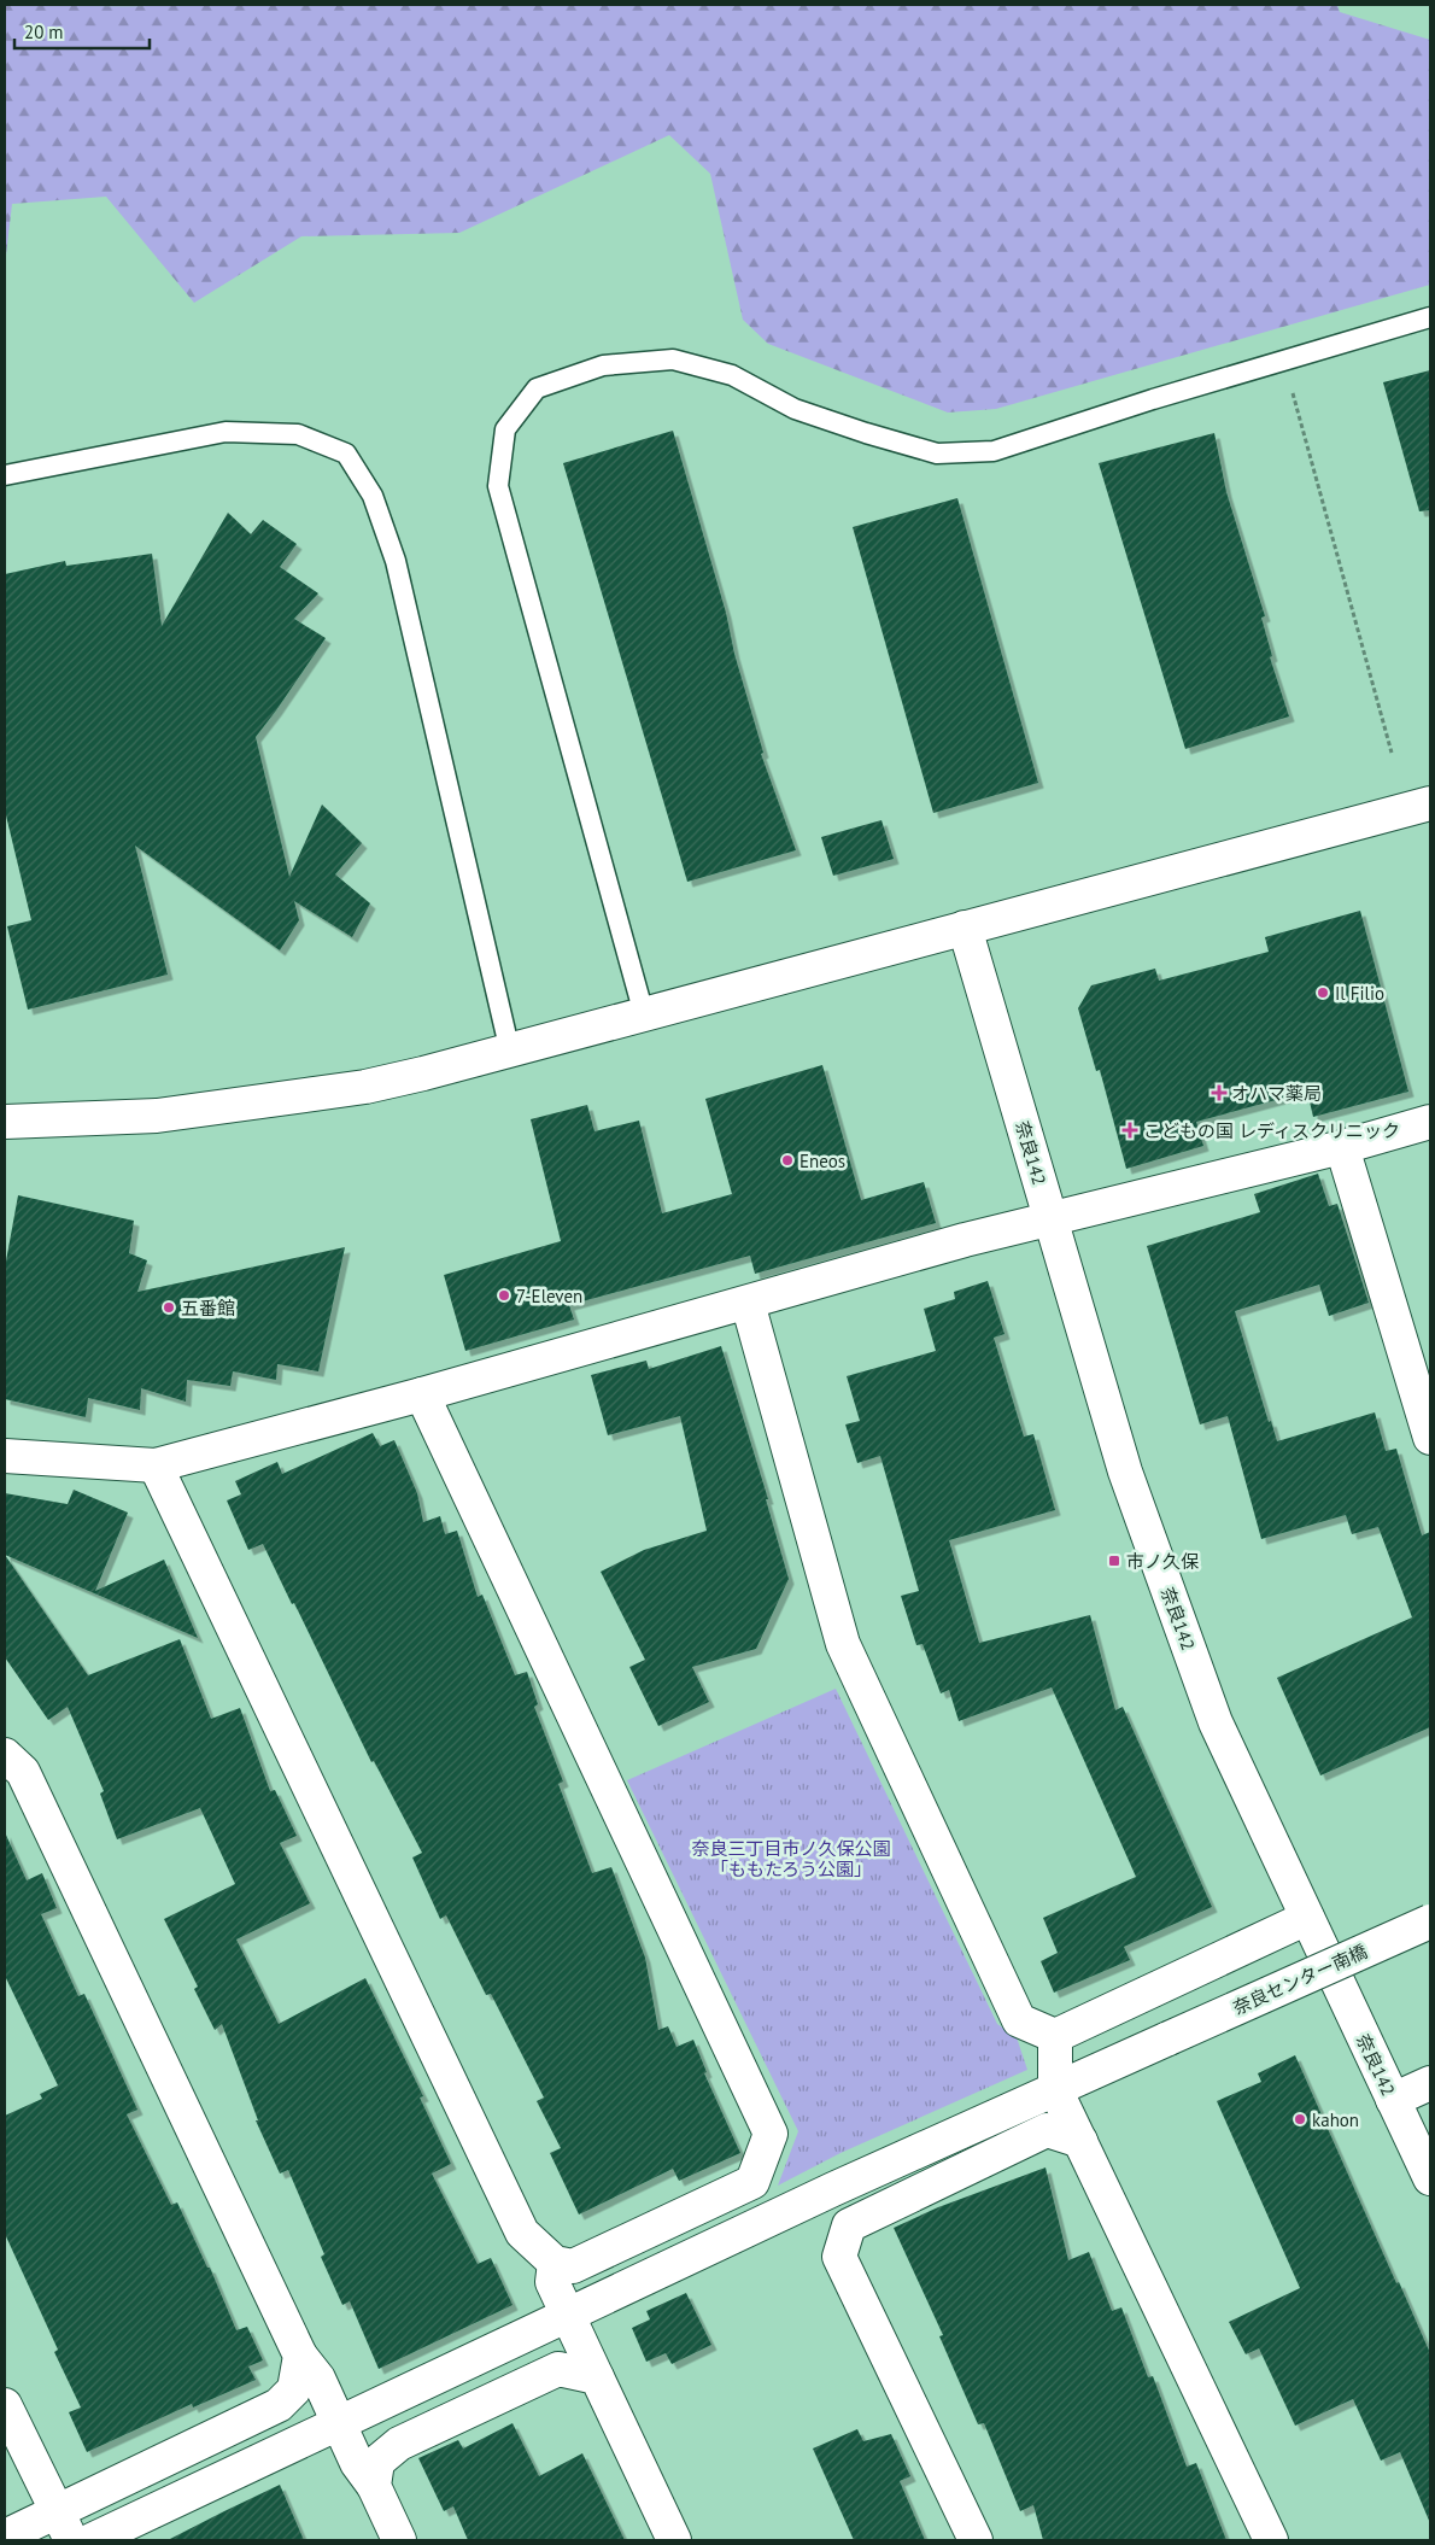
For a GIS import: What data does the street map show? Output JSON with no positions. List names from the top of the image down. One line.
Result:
{"streets":{"street":["奈良142","奈良センター南橋"]},"parks":["奈良三丁目市ノ久保公園 「ももたろう公園」"],"places":{"other":["Il Filio","Eneos","7-Eleven","五番館","kahon"],"health":["オハマ薬局","こどもの国 レディスクリニック"],"transit":["市ノ久保"]},"scale_bar":"20 m"}
